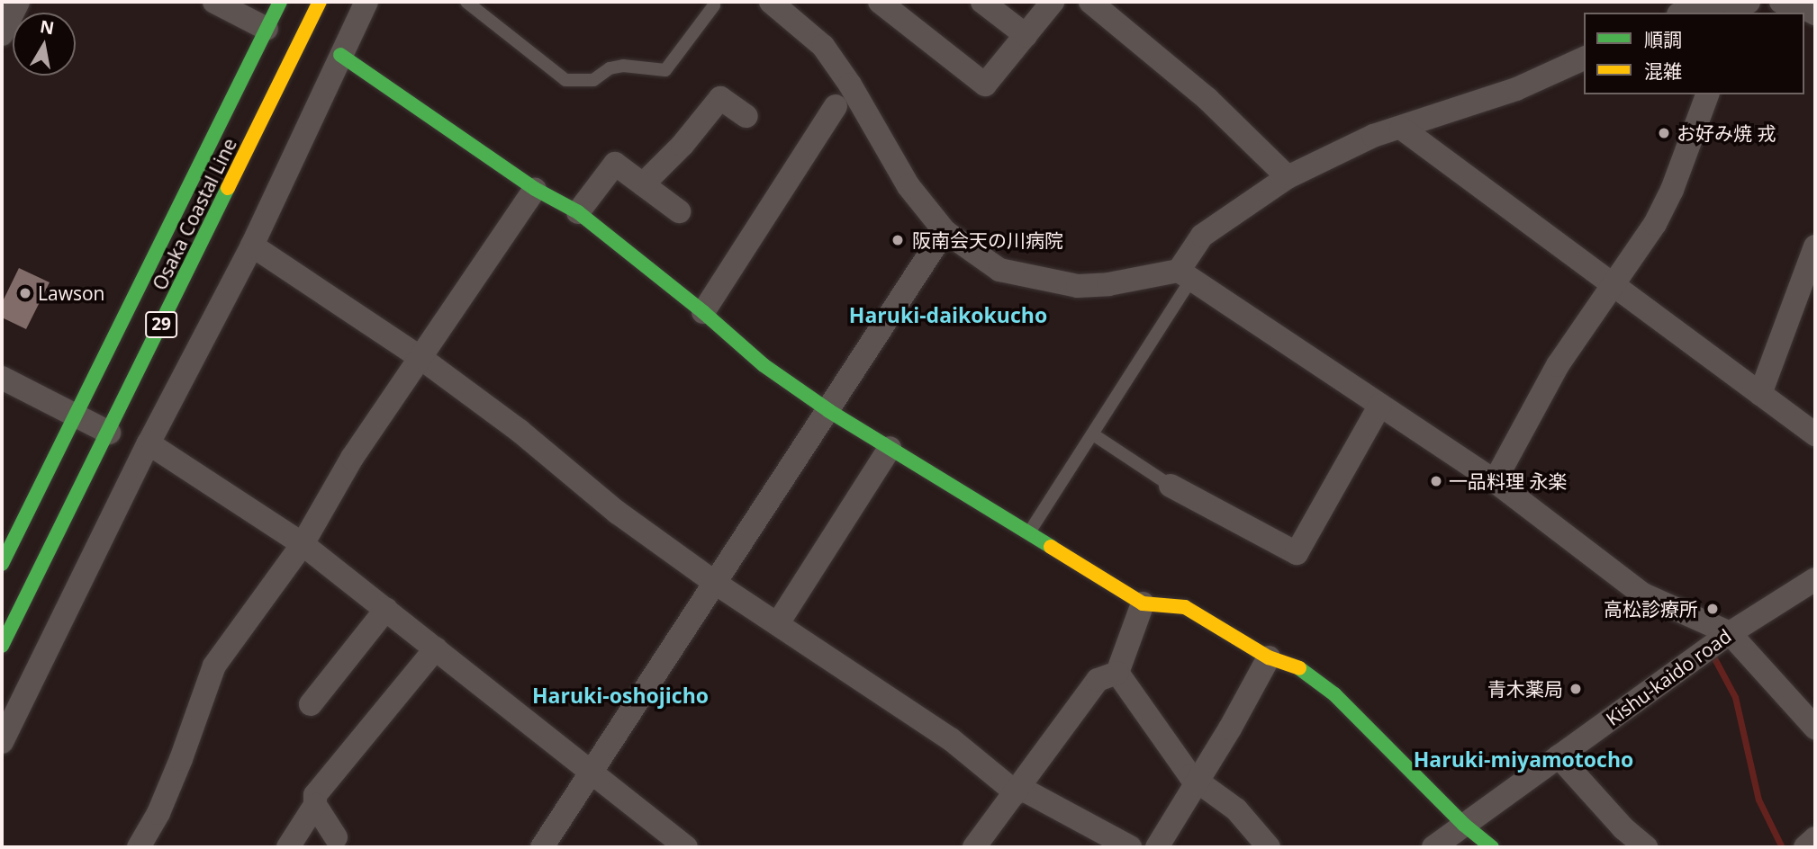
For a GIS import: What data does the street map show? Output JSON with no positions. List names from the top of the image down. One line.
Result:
{"streets":{"street":["Osaka Coastal Line","29","Kishu-kaido road"]},"districts":["Haruki-daikokucho","Haruki-oshojicho","Haruki-miyamotocho"],"places":["お好み焼 戎","阪南会天の川病院","Lawson","一品料理 永楽","高松診療所","青木薬局"],"legend":["順調","混雑"],"north":"top"}
